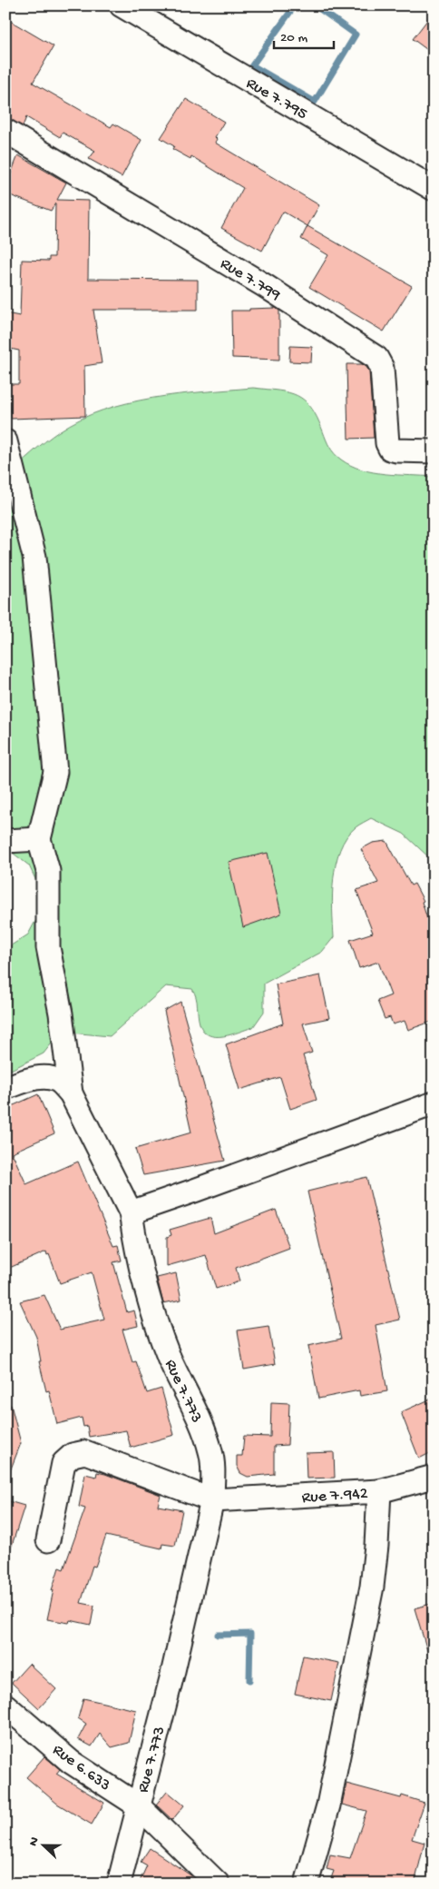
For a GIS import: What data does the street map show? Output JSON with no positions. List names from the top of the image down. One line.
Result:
{"streets":{"street":["Rue 7.795","Rue 7.799","Rue 7.773","Rue 7.942","Rue 6.633"]},"crossings":[["Rue 7.773","Rue 7.942"],["Rue 7.773","Rue 6.633"]],"scale_bar":"20 m","north":"left"}
